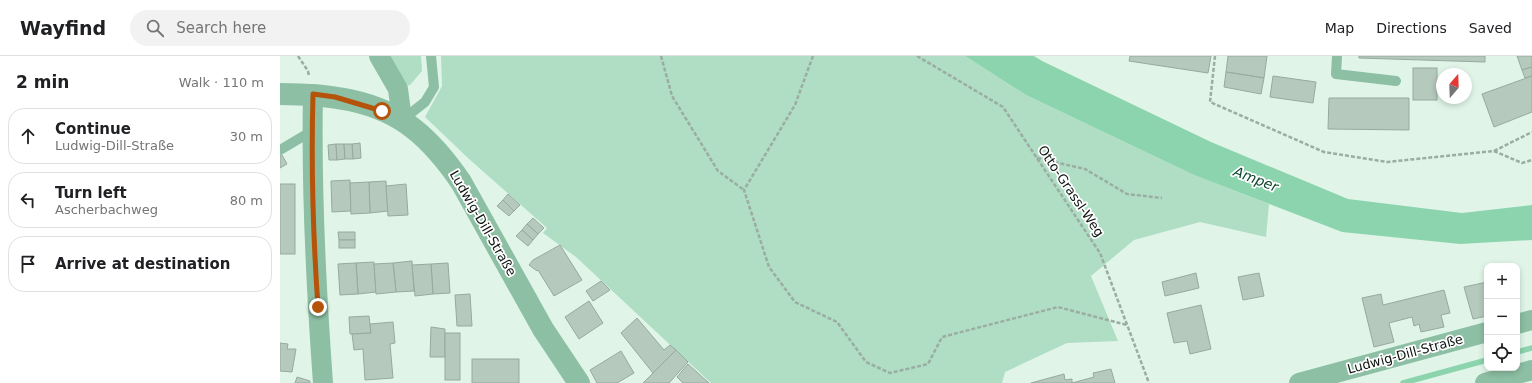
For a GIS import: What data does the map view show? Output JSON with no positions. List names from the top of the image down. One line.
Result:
{"streets":{"street":["Ludwig-Dill-Straße"],"path":["Otto-Grassl-Weg"]},"water":["Amper"],"north":"top","page":{"header":"Wayfind","search":"Search here","nav":["Map","Directions","Saved"],"heading":["2 min","Walk · 110 m"],"list":[["Continue","Ludwig-Dill-Straße","30 m"],["Turn left","Ascherbachweg","80 m"],"Arrive at destination"],"map_buttons":["+","−"]}}
